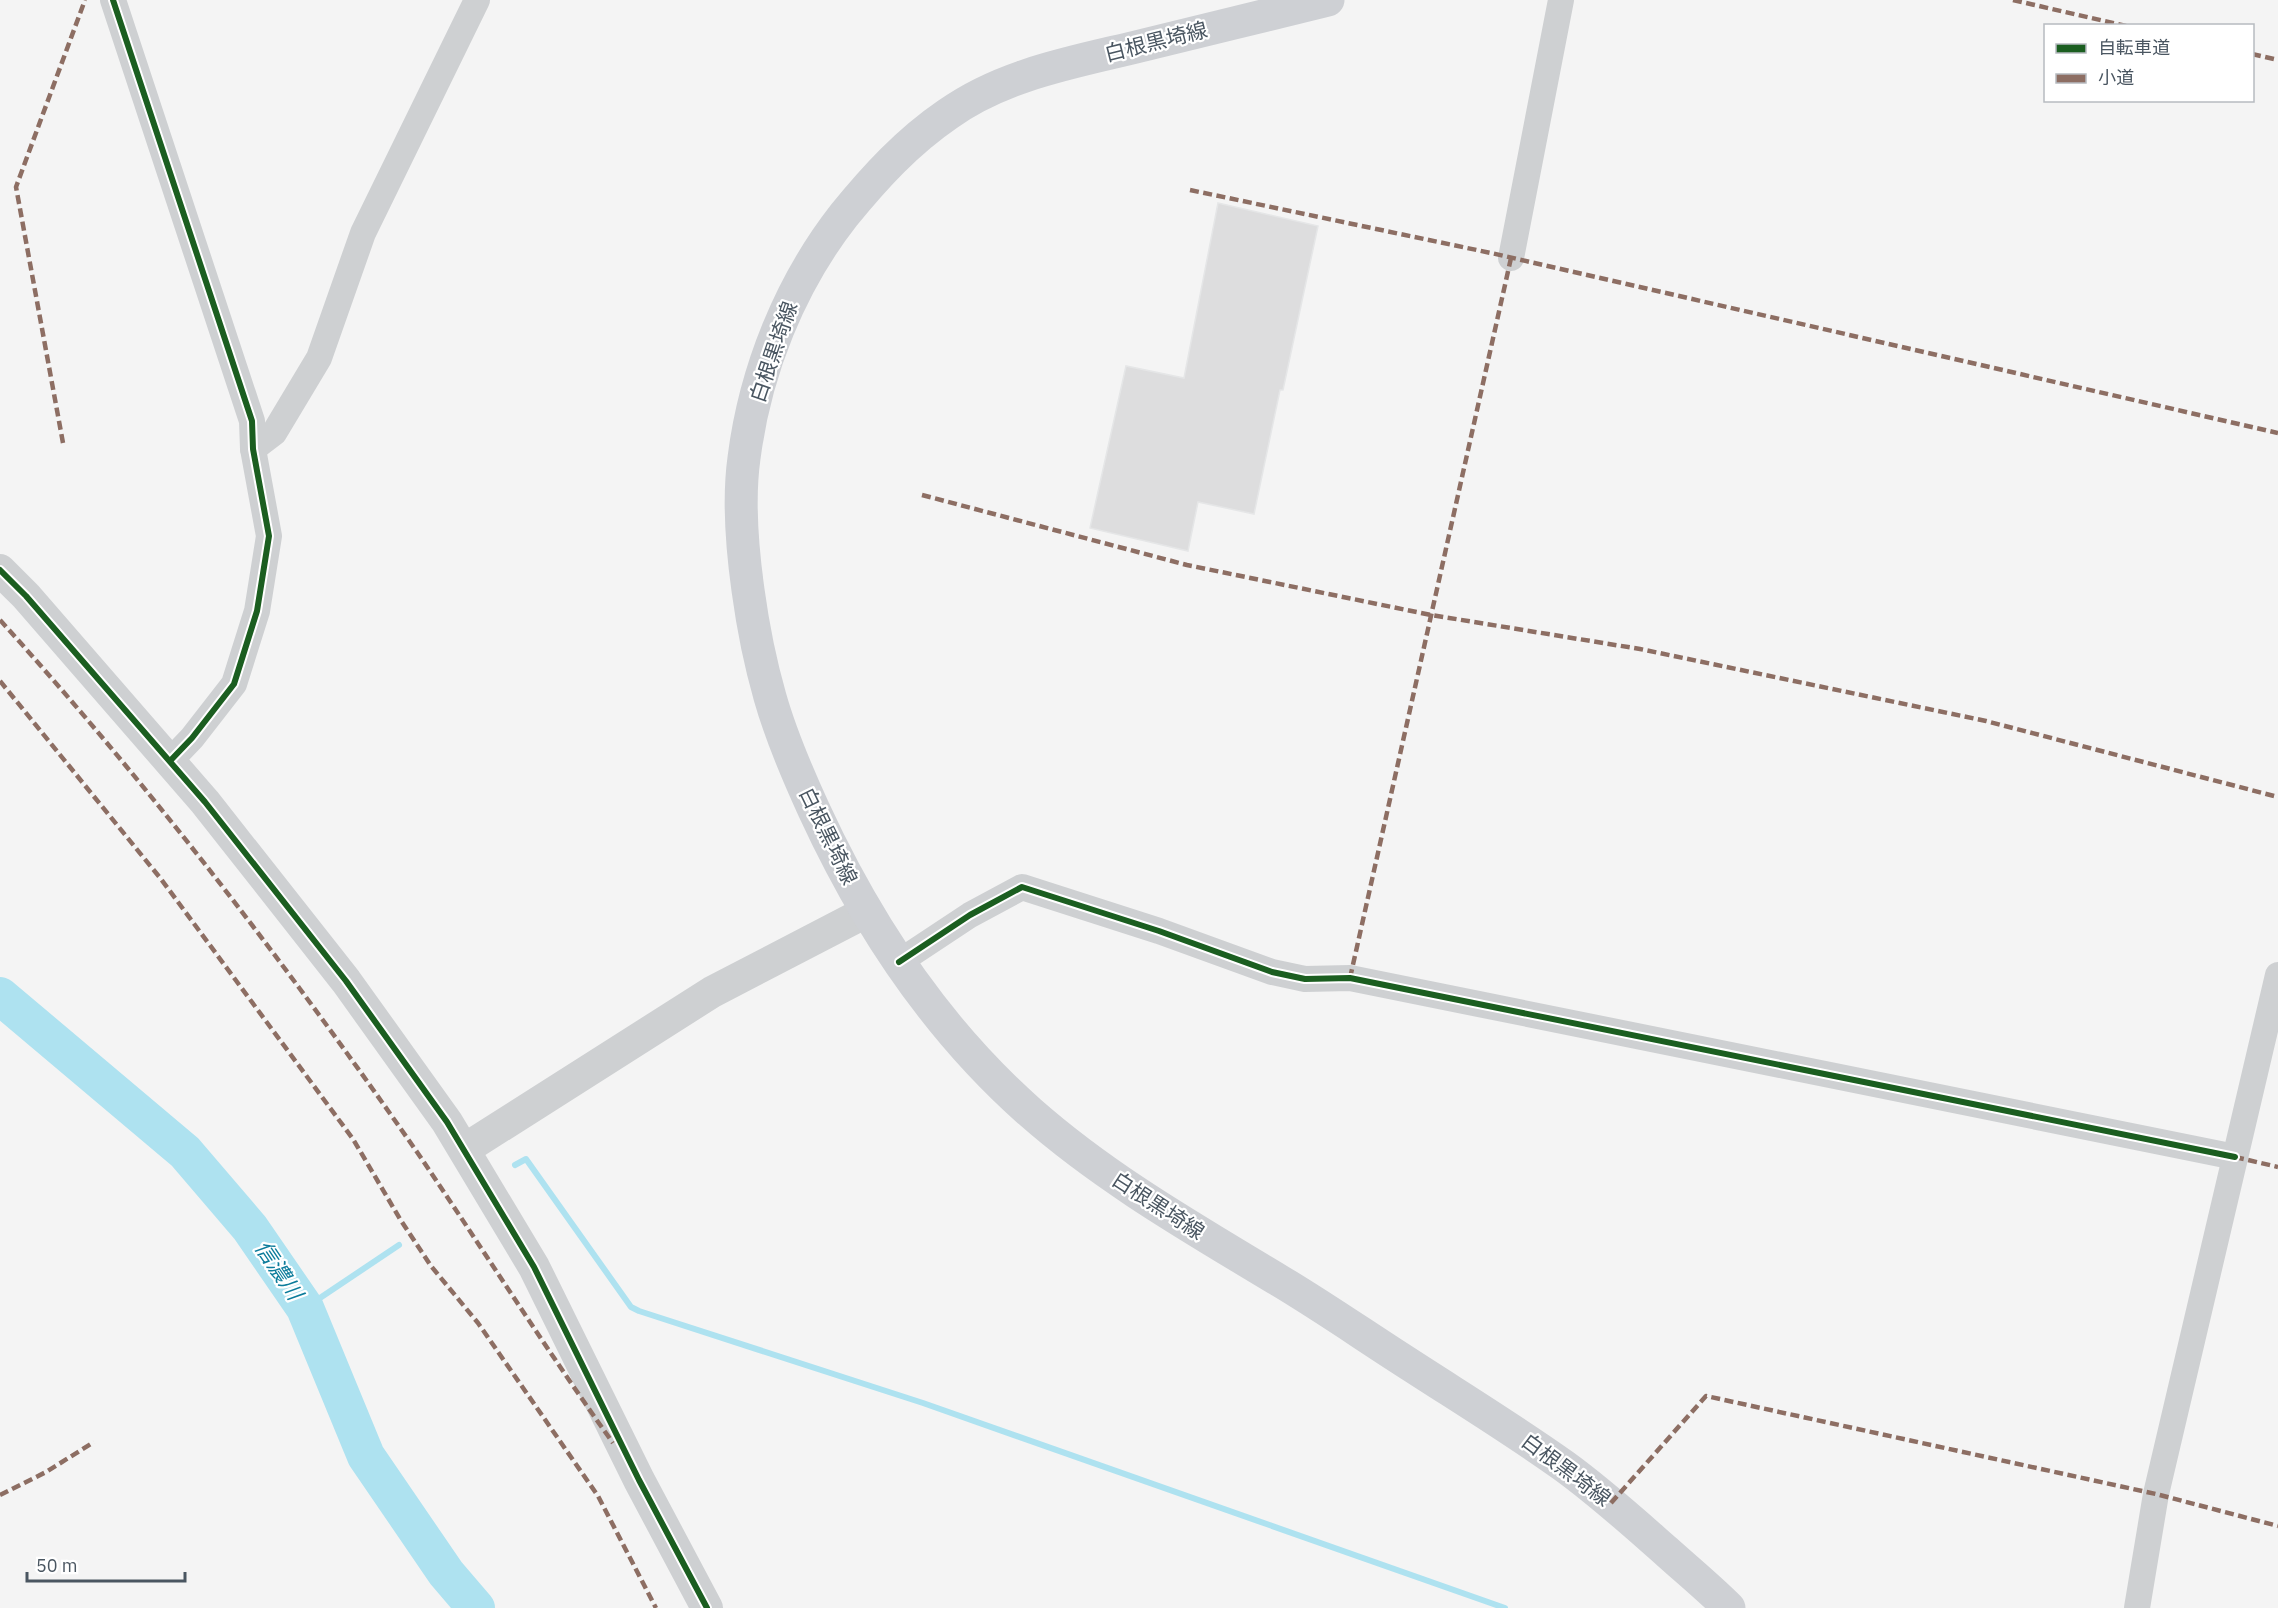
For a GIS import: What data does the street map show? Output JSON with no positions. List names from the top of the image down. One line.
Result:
{"streets":{"main road":["白根黒埼線"]},"water":["信濃川"],"legend":["自転車道","小道"],"scale_bar":"50 m"}
